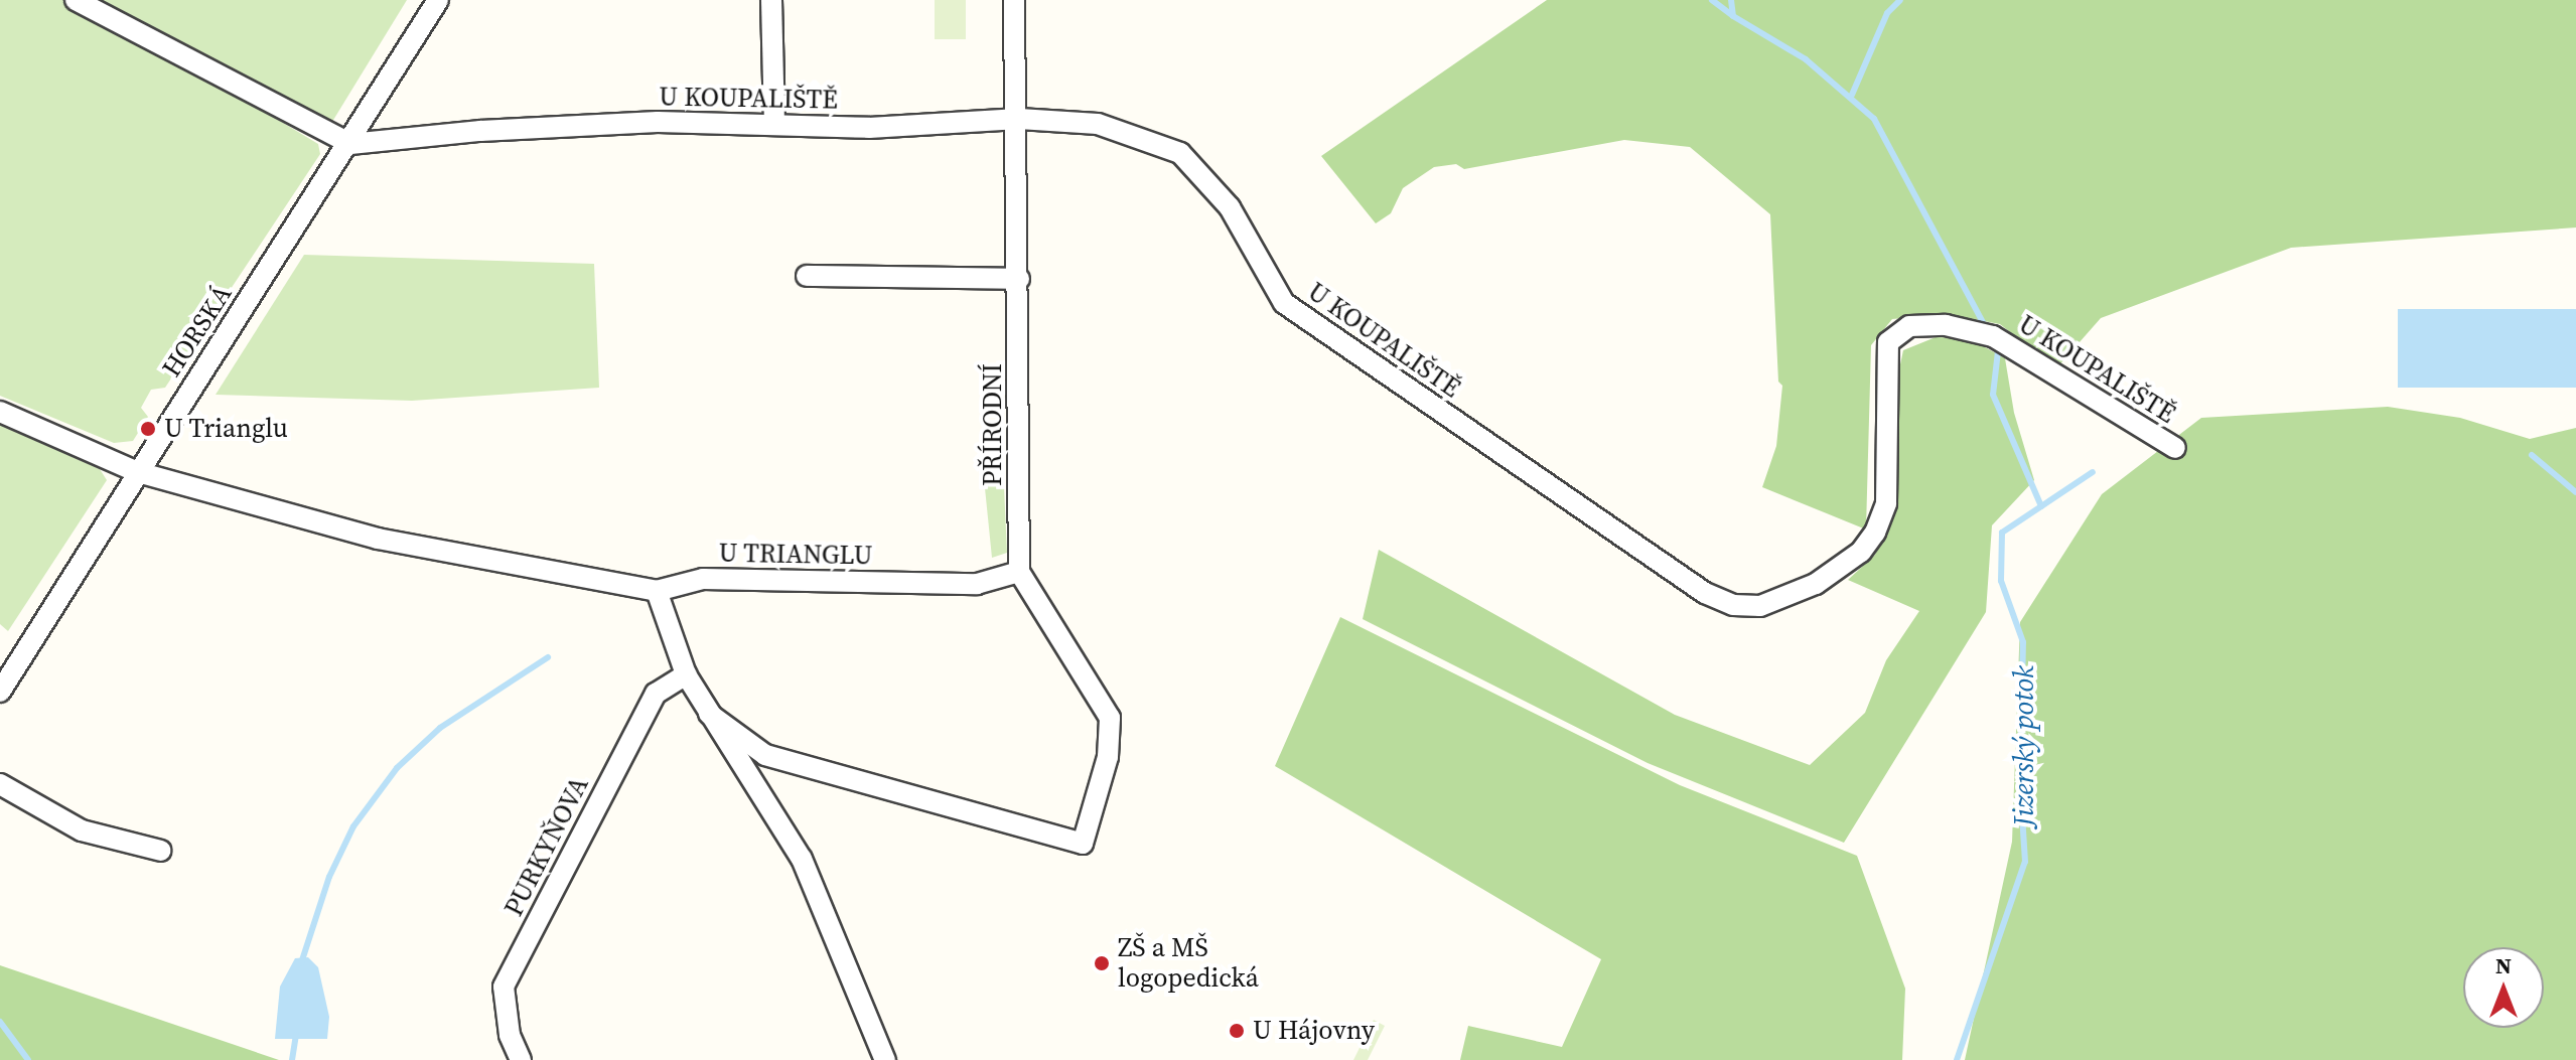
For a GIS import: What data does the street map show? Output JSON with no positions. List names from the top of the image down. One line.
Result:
{"streets":{"street":["U KOUPALIŠTĚ","HORSKÁ","PŘÍRODNÍ","U TRIANGLU","PURKYŇOVA"]},"crossings":[["U KOUPALIŠTĚ","HORSKÁ"],["U KOUPALIŠTĚ","PŘÍRODNÍ"],["HORSKÁ","U TRIANGLU"],["PŘÍRODNÍ","U TRIANGLU"]],"water":["Jizerský potok"],"places":["U Trianglu","ZŠ a MŠ logopedická","U Hájovny"],"north":"top"}
